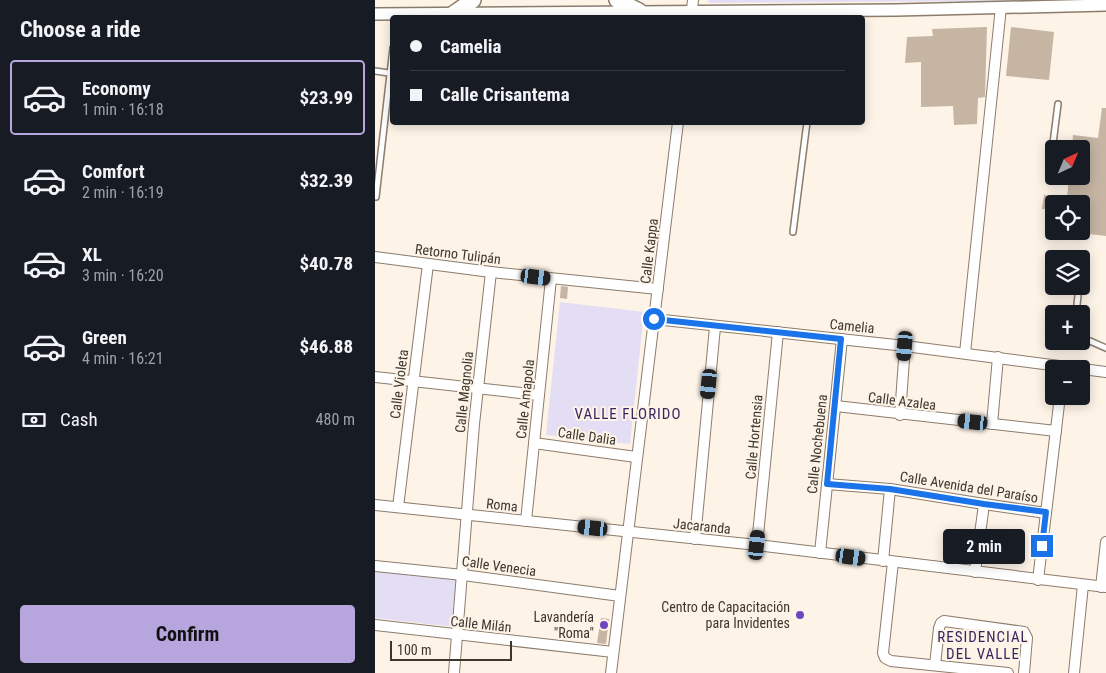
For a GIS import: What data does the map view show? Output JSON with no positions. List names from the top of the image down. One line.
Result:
{"streets":{"street":["Calle Kappa","Retorno Tulipán","Camelia","Calle Violeta","Calle Magnolia","Calle Amapola","Calle Azalea","Calle Dalia","Calle Hortensia","Calle Nochebuena","Calle Avenida del Paraíso","Roma","Jacaranda","Calle Venecia","Calle Milán"]},"crossings":[["Calle Kappa","Retorno Tulipán"],["Calle Kappa","Camelia"],["Calle Kappa","Calle Dalia"],["Calle Kappa","Roma"],["Calle Kappa","Jacaranda"],["Calle Kappa","Calle Venecia"],["Calle Kappa","Calle Milán"],["Retorno Tulipán","Calle Violeta"],["Retorno Tulipán","Calle Magnolia"],["Retorno Tulipán","Calle Amapola"],["Camelia","Calle Hortensia"],["Camelia","Calle Nochebuena"],["Calle Violeta","Roma"],["Calle Magnolia","Roma"],["Calle Magnolia","Calle Venecia"],["Calle Magnolia","Calle Milán"],["Calle Amapola","Calle Dalia"],["Calle Amapola","Roma"],["Calle Azalea","Calle Nochebuena"],["Calle Hortensia","Jacaranda"],["Calle Nochebuena","Calle Avenida del Paraíso"],["Calle Nochebuena","Jacaranda"],["Roma","Jacaranda"]],"districts":["VALLE FLORIDO","RESIDENCIAL DEL VALLE"],"places":["Centro de Capacitación para Invidentes","Lavandería \"Roma\""],"scale_bar":"100 m","north":"top right","page":{"heading":"Choose a ride","banner":["Camelia","Calle Crisantema"],"list":[{"name":"Economy","note":"1 min · 16:18","value":"$23.99"},{"name":"Comfort","note":"2 min · 16:19","value":"$32.39"},{"name":"XL","note":"3 min · 16:20","value":"$40.78"},{"name":"Green","note":"4 min · 16:21","value":"$46.88"}],"map_buttons":["+","−"],"pay":["Cash","480 m"],"bubble":"2 min","buttons":"Confirm","scale":"100 m"}}
